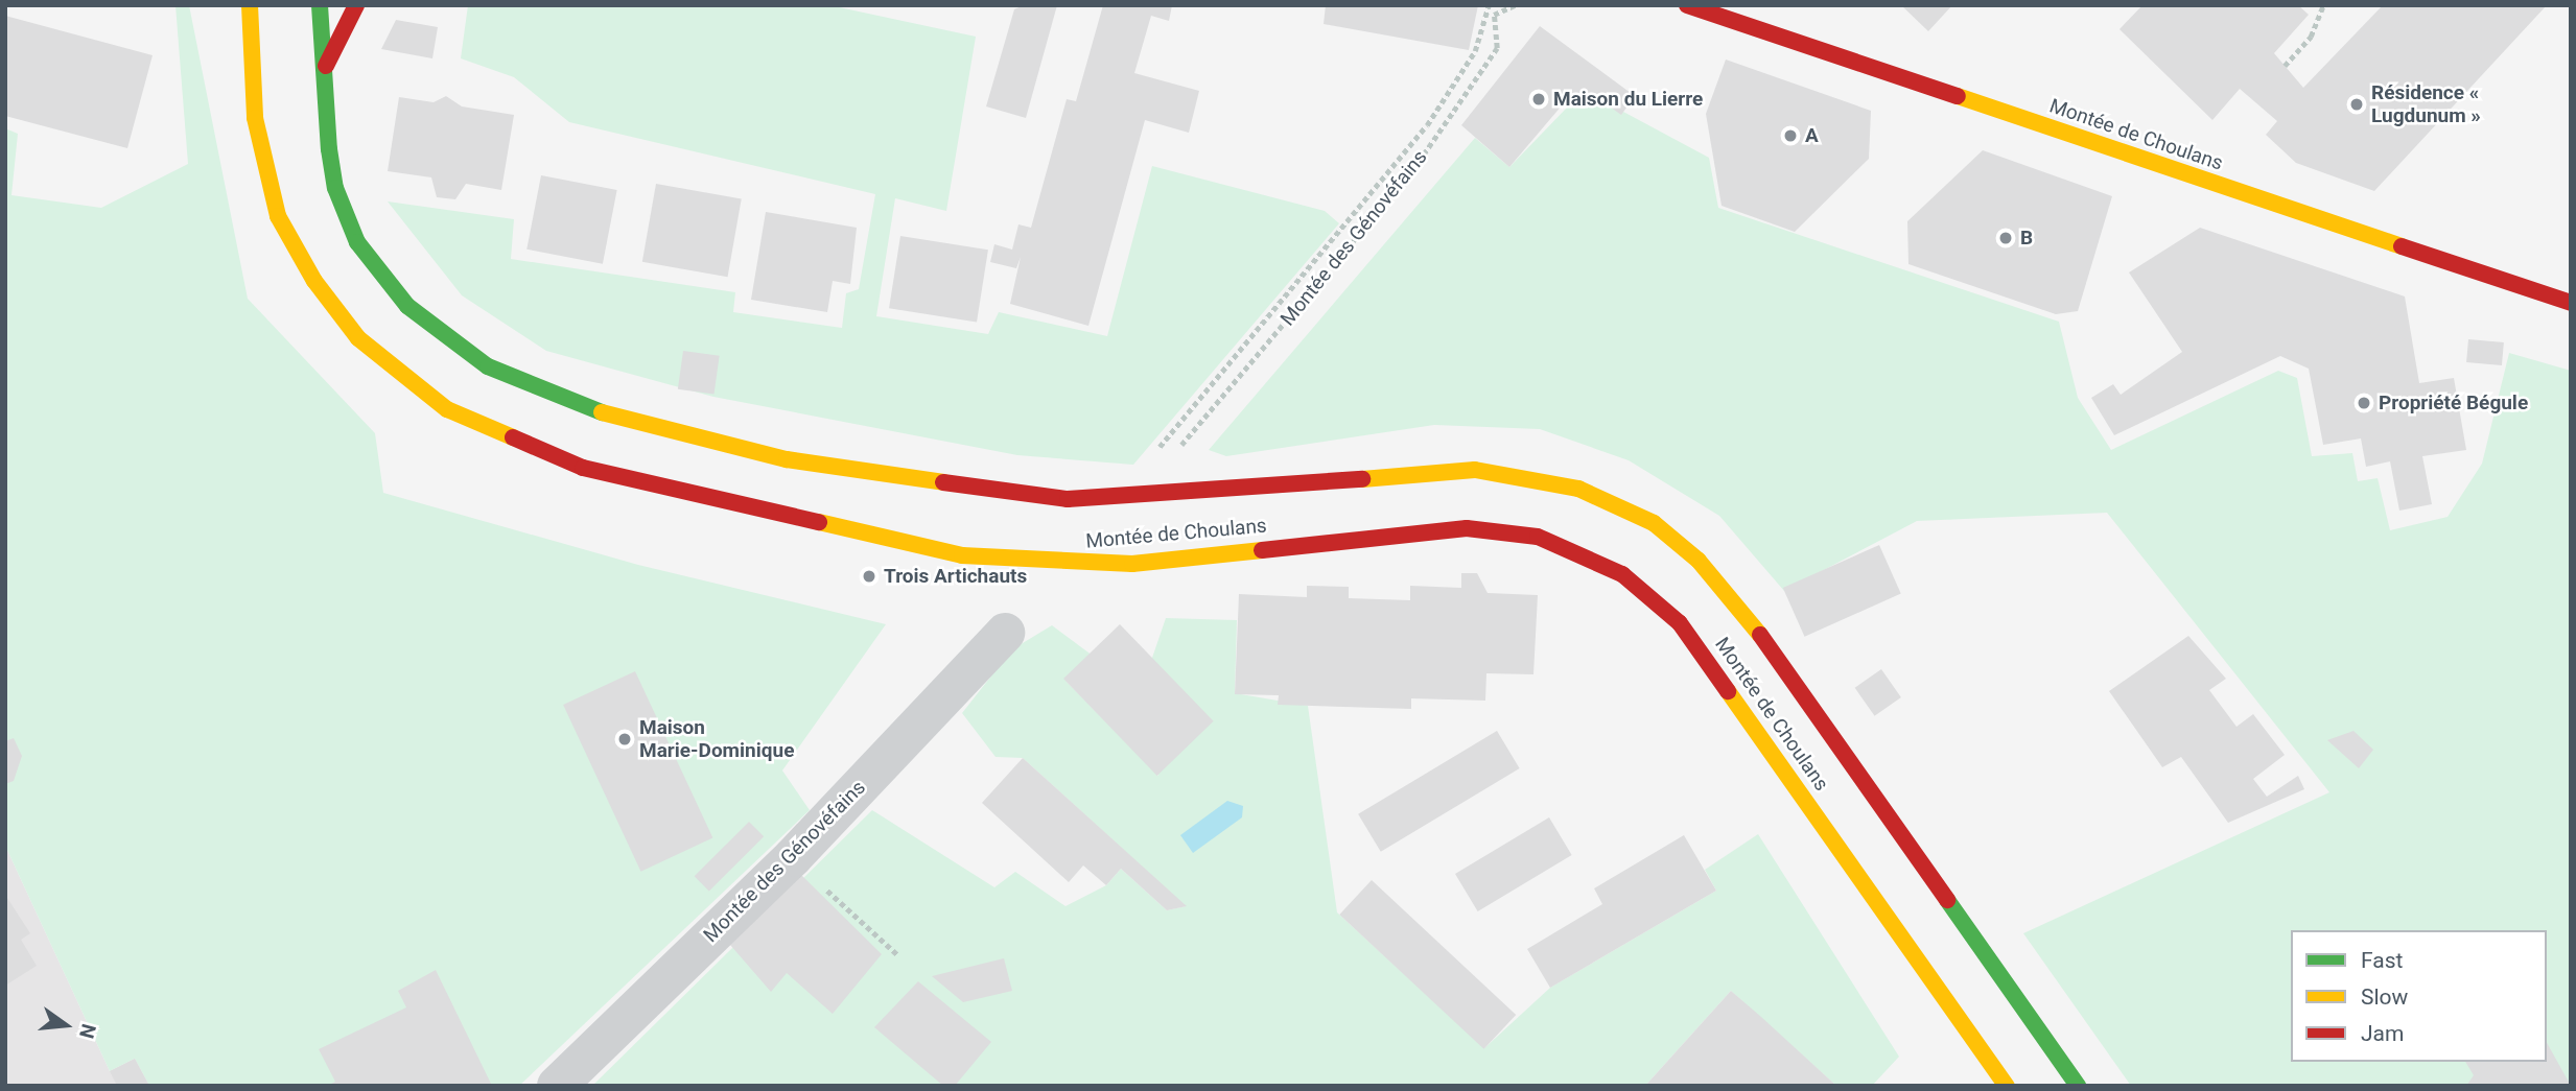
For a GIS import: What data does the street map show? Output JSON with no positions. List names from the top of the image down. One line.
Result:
{"streets":{"main road":["Montée de Choulans"],"street":["Montée des Génovéfains"]},"places":["Maison du Lierre","Résidence « Lugdunum »","A","B","Propriété Bégule","Trois Artichauts","Maison Marie-Dominique"],"legend":["Fast","Slow","Jam"],"north":"right"}
